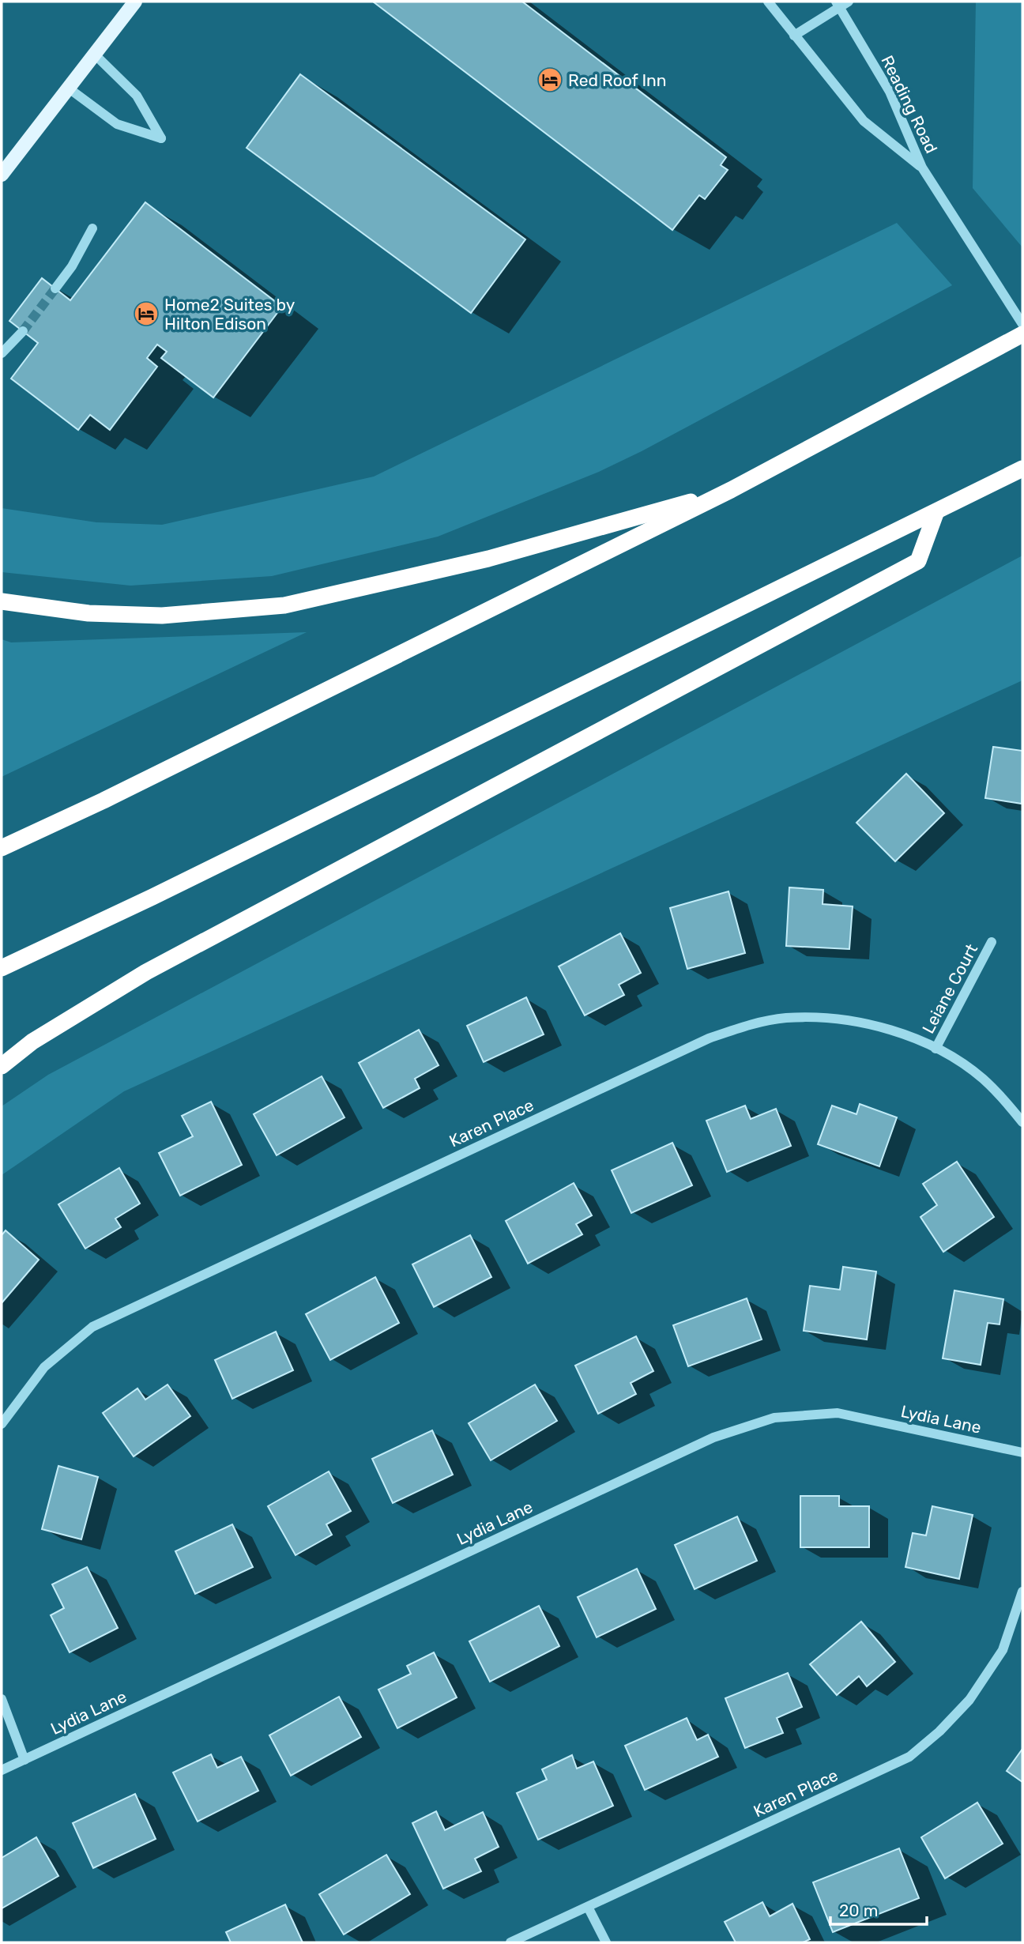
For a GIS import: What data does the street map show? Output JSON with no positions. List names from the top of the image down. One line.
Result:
{"streets":{"street":["Reading Road","Leiane Court","Karen Place","Lydia Lane"]},"crossings":[["Leiane Court","Karen Place"]],"places":{"hotel":["Red Roof Inn","Home2 Suites by Hilton Edison"]},"scale_bar":"20 m"}
